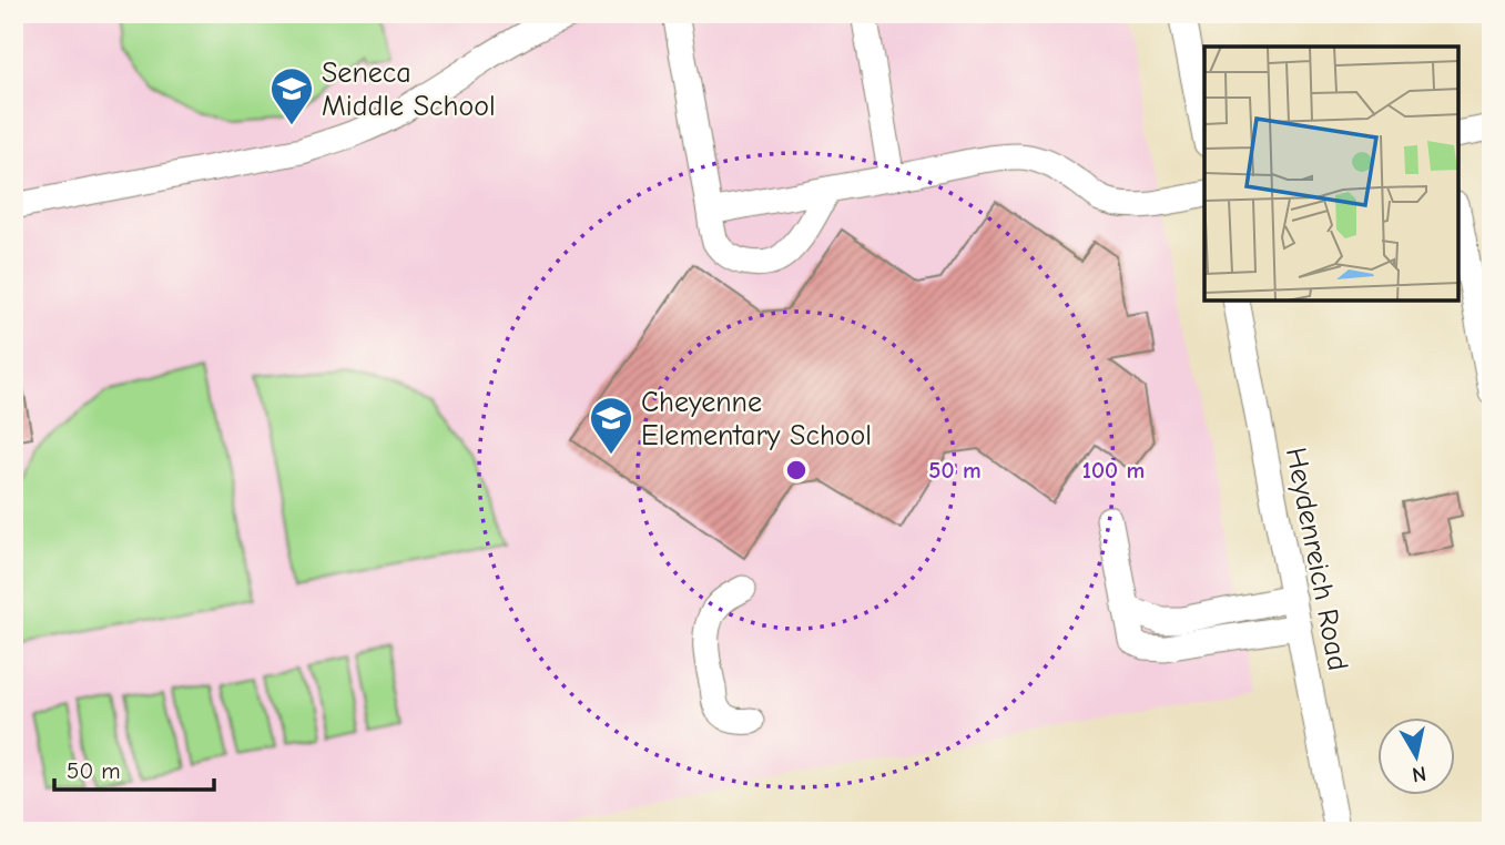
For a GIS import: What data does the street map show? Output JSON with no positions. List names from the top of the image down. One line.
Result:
{"streets":{"street":["Heydenreich Road"]},"places":{"school or university":["Seneca Middle School","Cheyenne Elementary School"]},"scale_bar":"50 m","north":"bottom","rings":["50 m","100 m"]}
